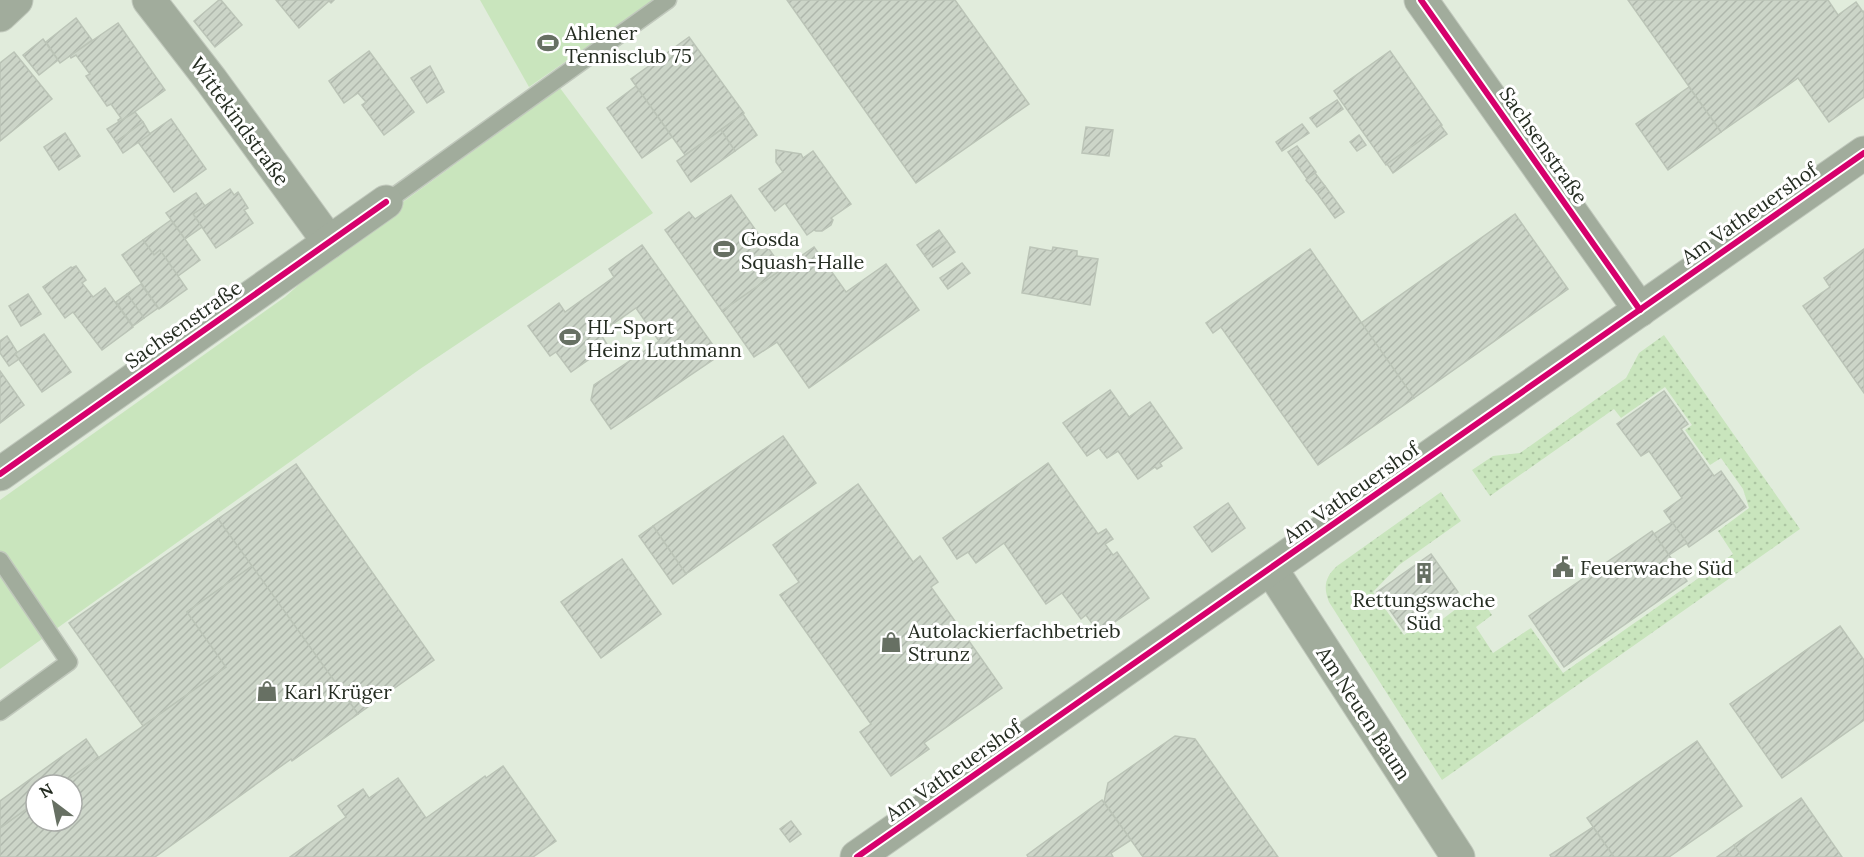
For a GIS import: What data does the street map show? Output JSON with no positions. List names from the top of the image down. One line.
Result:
{"streets":{"street":["Wittekindstraße","Sachsenstraße","Am Vatheuershof","Am Neuen Baum"]},"crossings":[["Wittekindstraße","Sachsenstraße"],["Sachsenstraße","Am Vatheuershof"],["Am Vatheuershof","Am Neuen Baum"]],"places":{"sports":["Ahlener Tennisclub 75","Gosda Squash-Halle","HL-Sport Heinz Luthmann"],"public building":["Feuerwache Süd"],"building":["Rettungswache Süd"],"shop":["Autolackierfachbetrieb Strunz","Karl Krüger"]},"north":"top left"}
